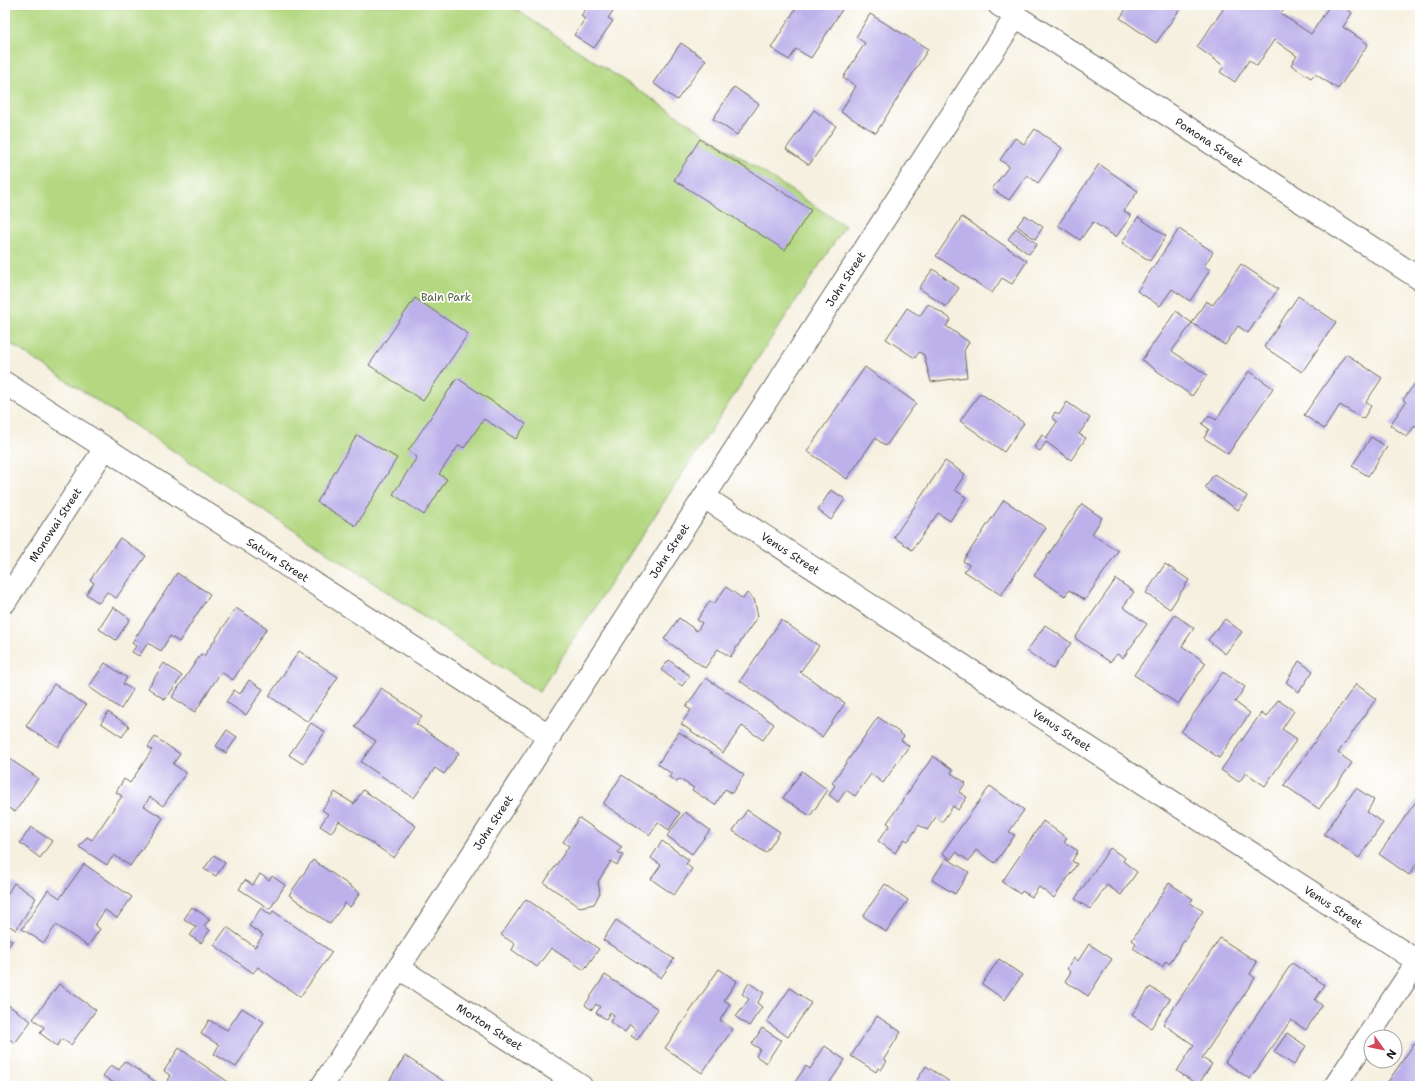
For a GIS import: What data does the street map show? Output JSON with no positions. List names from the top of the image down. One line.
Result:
{"streets":{"street":["Pomona Street","John Street","Monowai Street","Venus Street","Saturn Street","Morton Street"]},"crossings":[["Pomona Street","John Street"],["John Street","Venus Street"],["John Street","Saturn Street"],["John Street","Morton Street"],["Monowai Street","Saturn Street"]],"parks":["Bain Park"],"north":"bottom right"}
